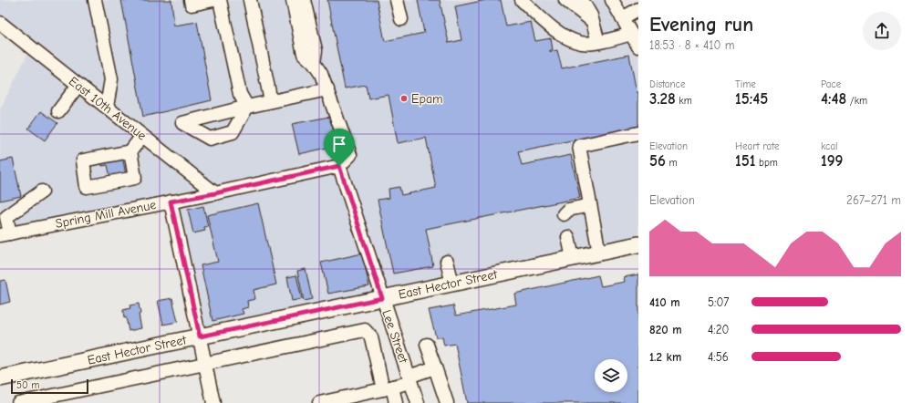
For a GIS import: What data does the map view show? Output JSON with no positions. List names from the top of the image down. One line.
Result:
{"streets":{"main road":["East Hector Street"],"street":["East 10th Avenue","Spring Mill Avenue","Lee Street"]},"crossings":[["East 10th Avenue","Spring Mill Avenue"],["Spring Mill Avenue","Lee Street"],["East Hector Street","Lee Street"]],"places":["Epam"],"scale_bar":"50 m","page":{"heading":["Evening run","18:53 · 8 × 410 m"],"stats":[["Distance","3.28 km"],["Time","15:45"],["Pace","4:48 /km"],["Elevation","56 m"],["Heart rate","151 bpm"],["kcal","199"]],"chart":["Elevation","267–271 m"],"list":[{"name":"410 m","note":"5:07"},{"name":"820 m","note":"4:20"},{"name":"1.2 km","note":"4:56"}],"scale":"50 m"}}
